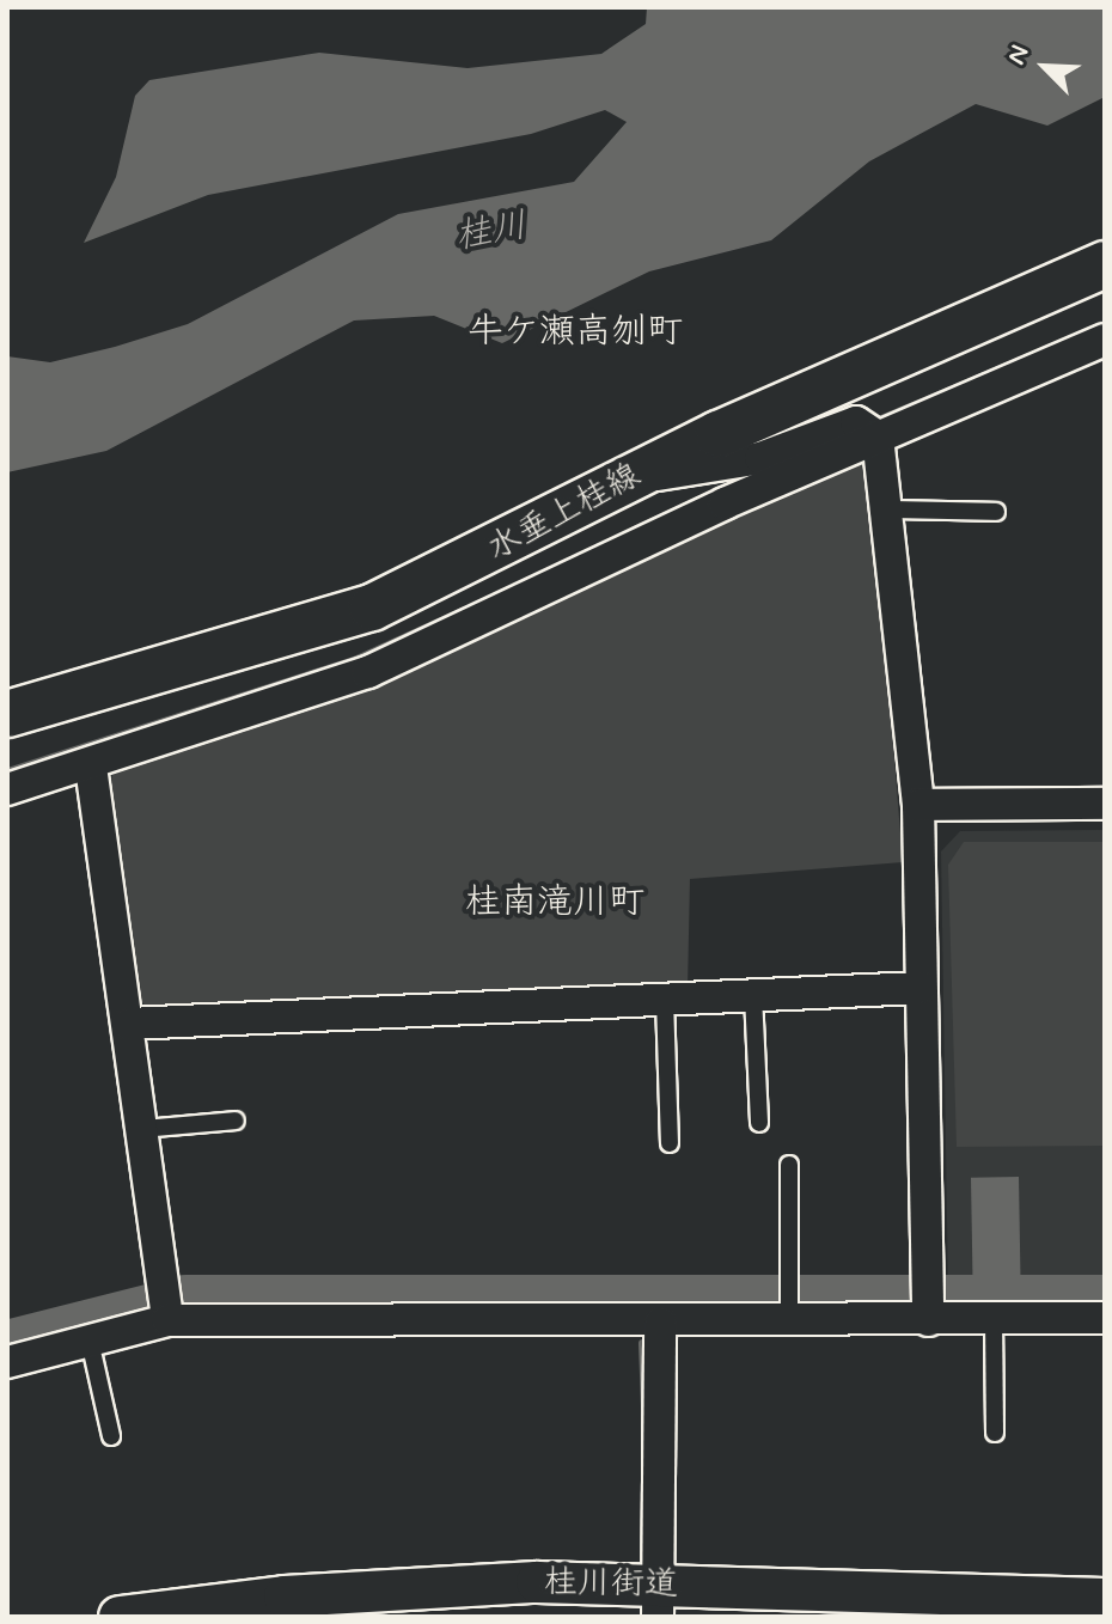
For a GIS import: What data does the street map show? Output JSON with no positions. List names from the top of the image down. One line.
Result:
{"streets":{"main road":["水垂上桂線"],"street":["桂川街道"]},"districts":["牛ケ瀬高刎町","桂南滝川町"],"water":["桂川"],"north":"top left"}
